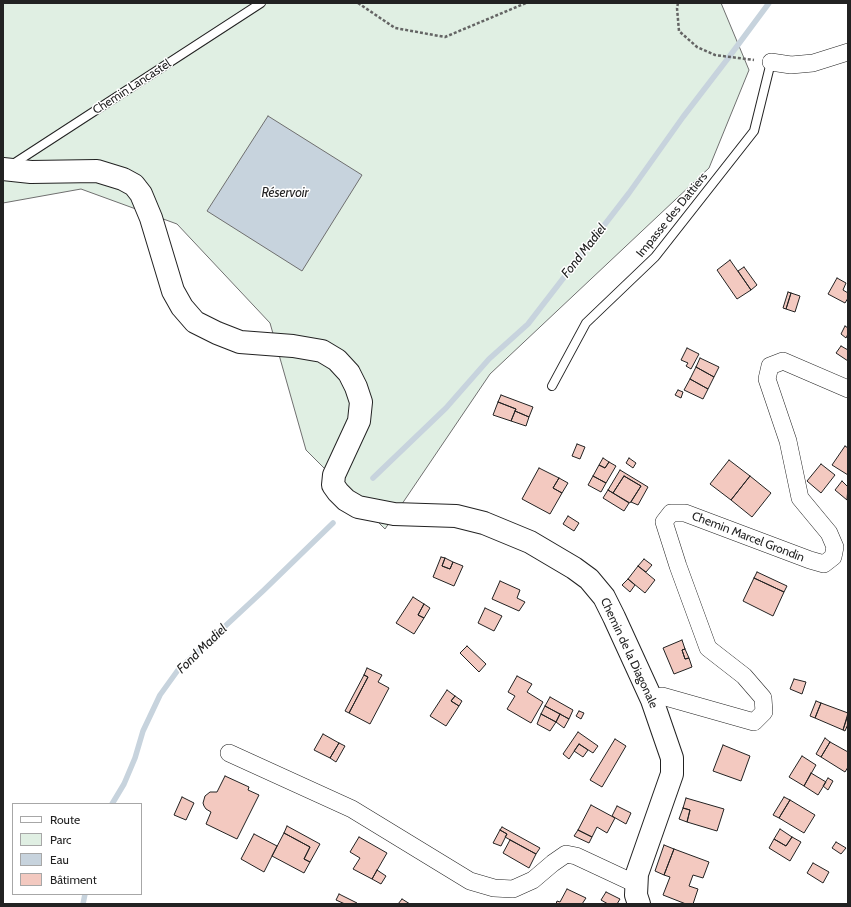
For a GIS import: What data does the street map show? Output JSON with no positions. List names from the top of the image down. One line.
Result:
{"streets":{"main road":["Chemin de la Diagonale"],"street":["Chemin Marcel Grondin"],"lane":["Chemin Lancastel","Impasse des Dattiers"]},"crossings":[["Chemin Lancastel","Chemin de la Diagonale"],["Chemin Marcel Grondin","Chemin de la Diagonale"]],"water":["Réservoir","Fond Madiel"],"legend":["Route","Parc","Eau","Bâtiment"]}
